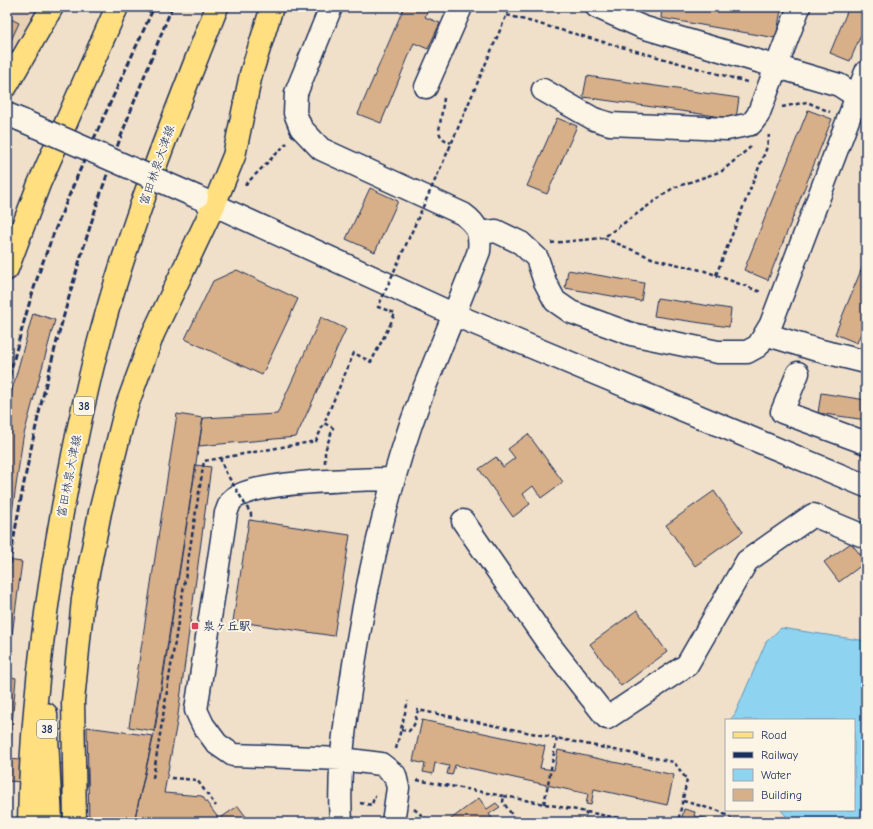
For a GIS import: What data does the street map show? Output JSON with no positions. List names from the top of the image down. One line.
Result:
{"streets":{"main road":["富田林泉大津線","38"]},"crossings":[["富田林泉大津線","38"]],"places":{"transit":["泉ヶ丘駅"]},"legend":["Road","Railway","Water","Building"]}
